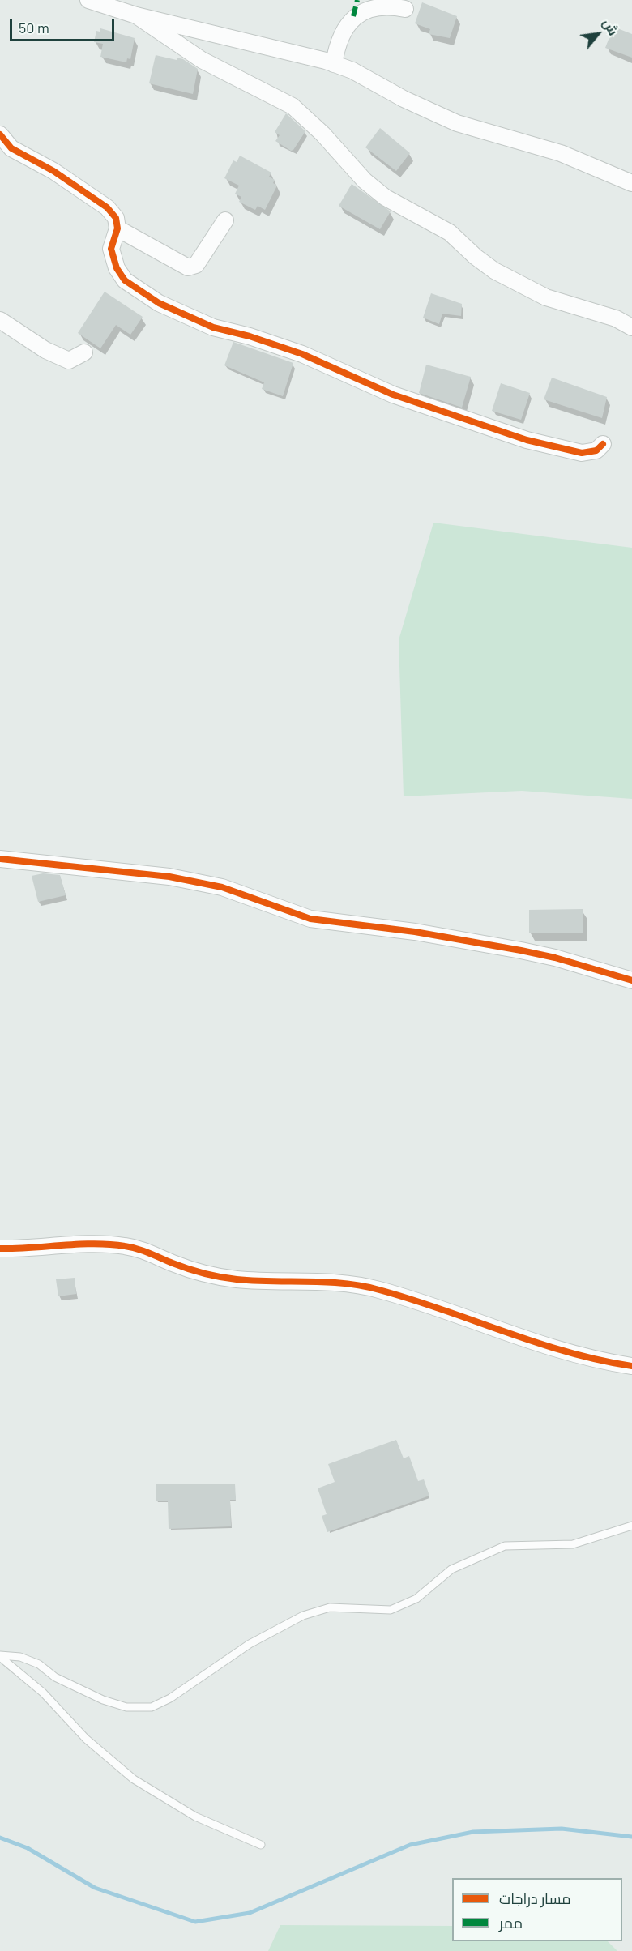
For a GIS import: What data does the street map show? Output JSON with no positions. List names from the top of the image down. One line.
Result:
{"legend":["مسار دراجات","ممر"],"scale_bar":"50 m","north":"top right"}
